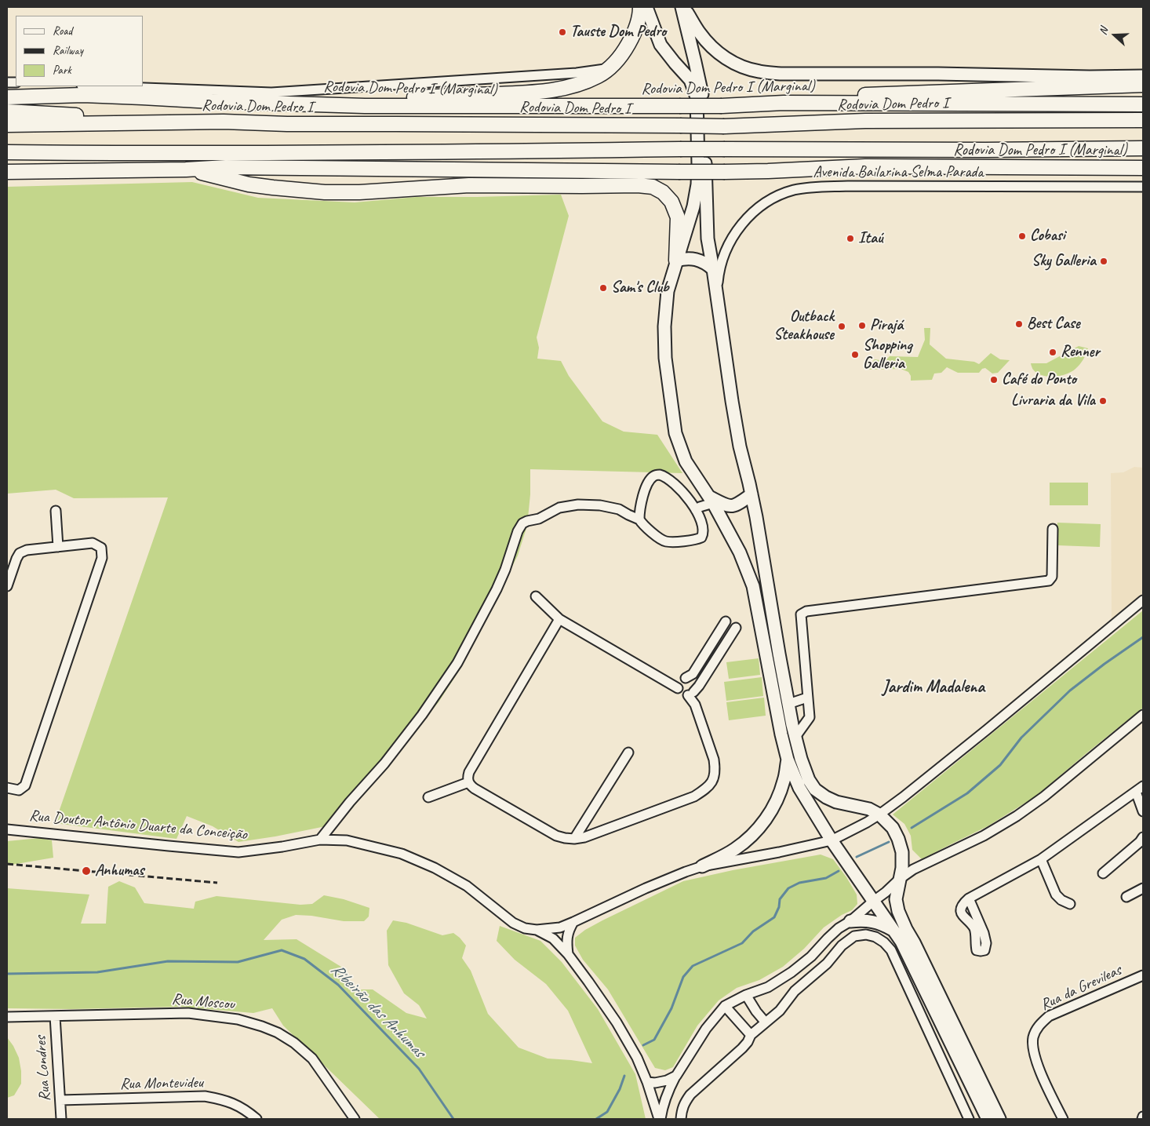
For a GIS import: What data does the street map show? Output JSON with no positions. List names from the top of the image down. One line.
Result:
{"streets":{"highway":["Rodovia Dom Pedro I (Marginal)","Rodovia Dom Pedro I"],"street":["Avenida Bailarina Selma Parada","Rua Doutor Antônio Duarte da Conceição","Rua da Grevileas","Rua Moscou","Rua Londres","Rua Montevideu"]},"crossings":[["Rua Moscou","Rua Londres"],["Rua Londres","Rua Montevideu"]],"districts":["Jardim Madalena"],"water":["Ribeirão das Anhumas"],"places":["Tauste Dom Pedro","Cobasi","Itaú","Sky Galleria","Sam's Club","Best Case","Pirajá","Outback Steakhouse","Renner","Shopping Galleria","Café do Ponto","Livraria da Vila","Anhumas"],"legend":["Road","Railway","Park"],"north":"left"}
